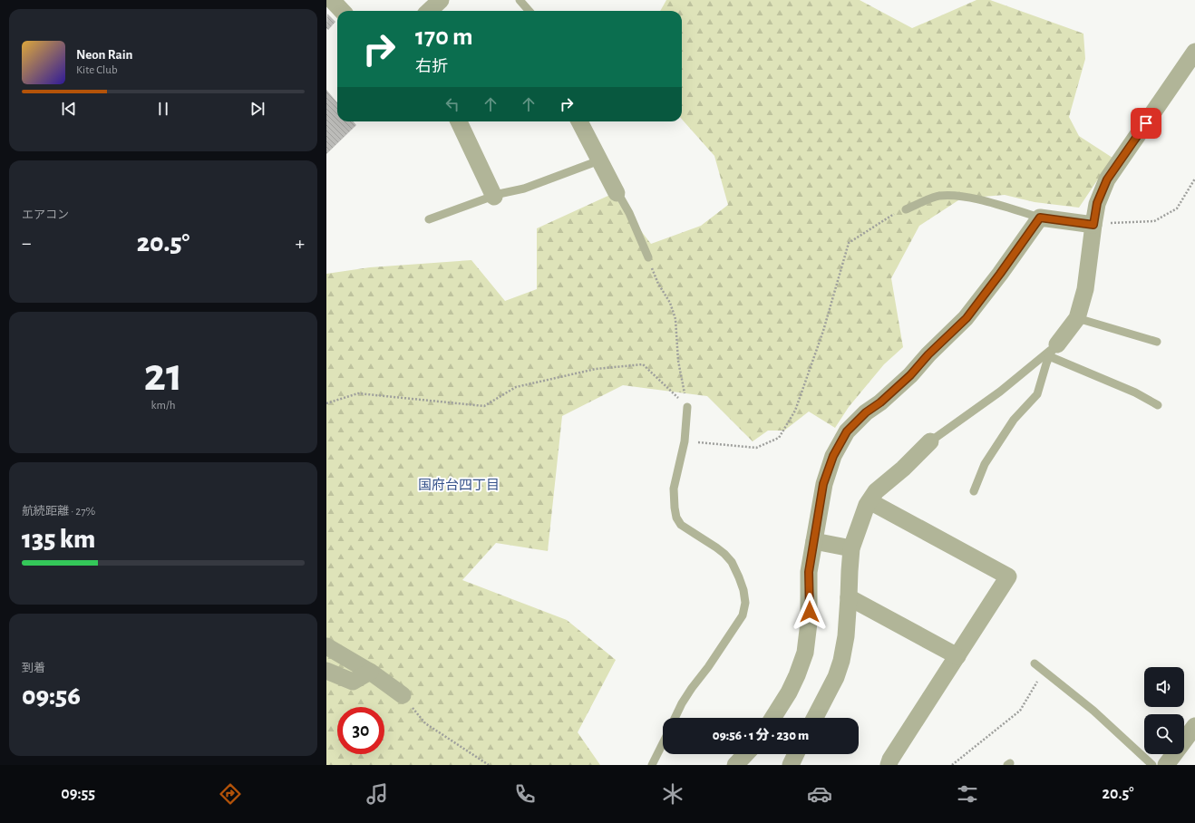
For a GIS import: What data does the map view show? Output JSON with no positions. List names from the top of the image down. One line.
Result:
{"districts":["国府台四丁目"],"page":{"turn":["170 m","右折"],"song":["Neon Rain","Kite Club"],"tile":["エアコン",["21","km/h"],["航続距離 · 27%","135 km"],["到着","09:56"]],"heat":["−","20.5°","+"],"limit":"30","trip":"09:56 · 1 分 · 230 m","tabs":["09:55","20.5°"]}}
